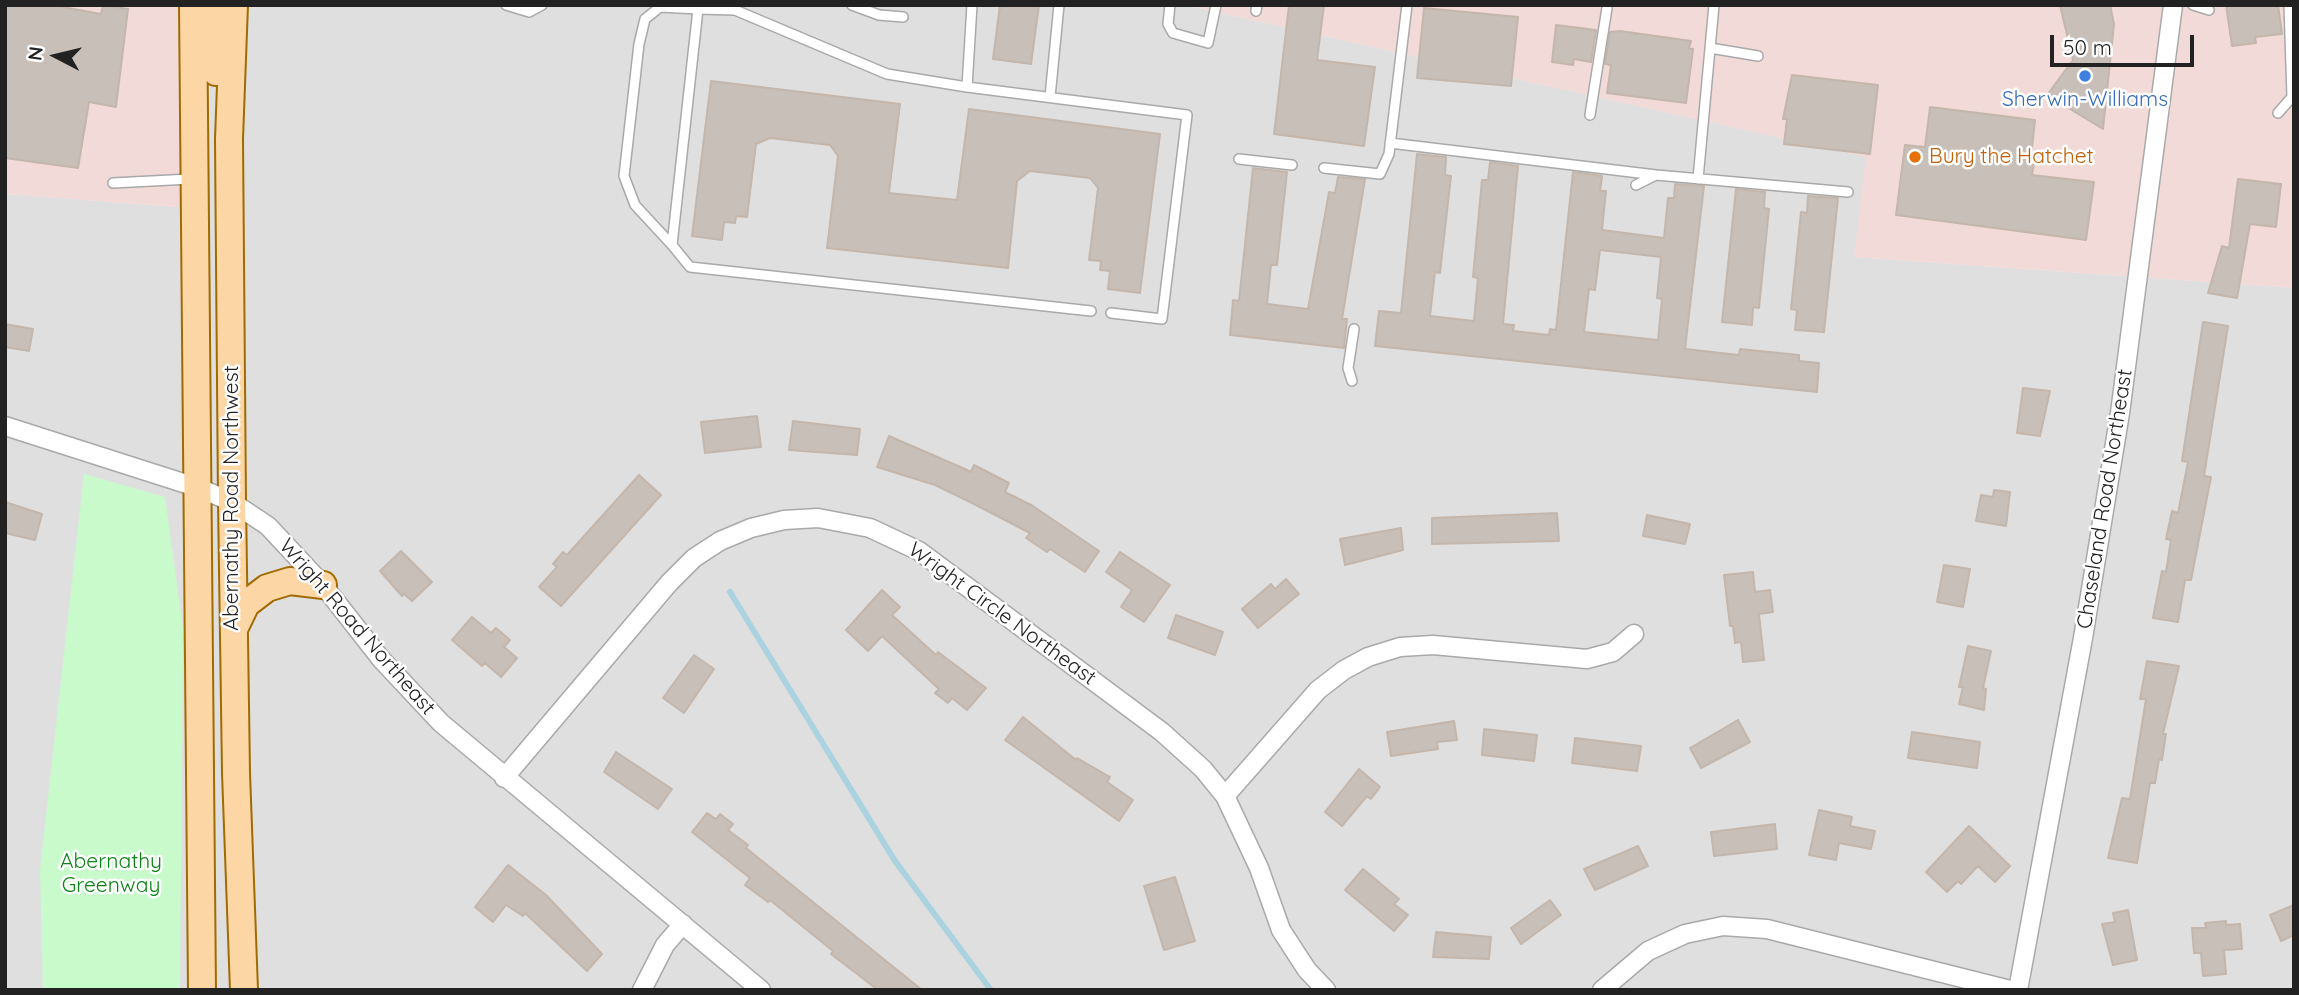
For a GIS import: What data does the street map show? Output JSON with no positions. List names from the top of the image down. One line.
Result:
{"streets":{"main road":["Abernathy Road Northwest"],"street":["Chaseland Road Northeast","Wright Circle Northeast","Wright Road Northeast"]},"crossings":[["Abernathy Road Northwest","Wright Road Northeast"],["Wright Circle Northeast","Wright Road Northeast"]],"parks":["Abernathy Greenway"],"places":["Sherwin-Williams","Bury the Hatchet"],"scale_bar":"50 m","north":"left"}
